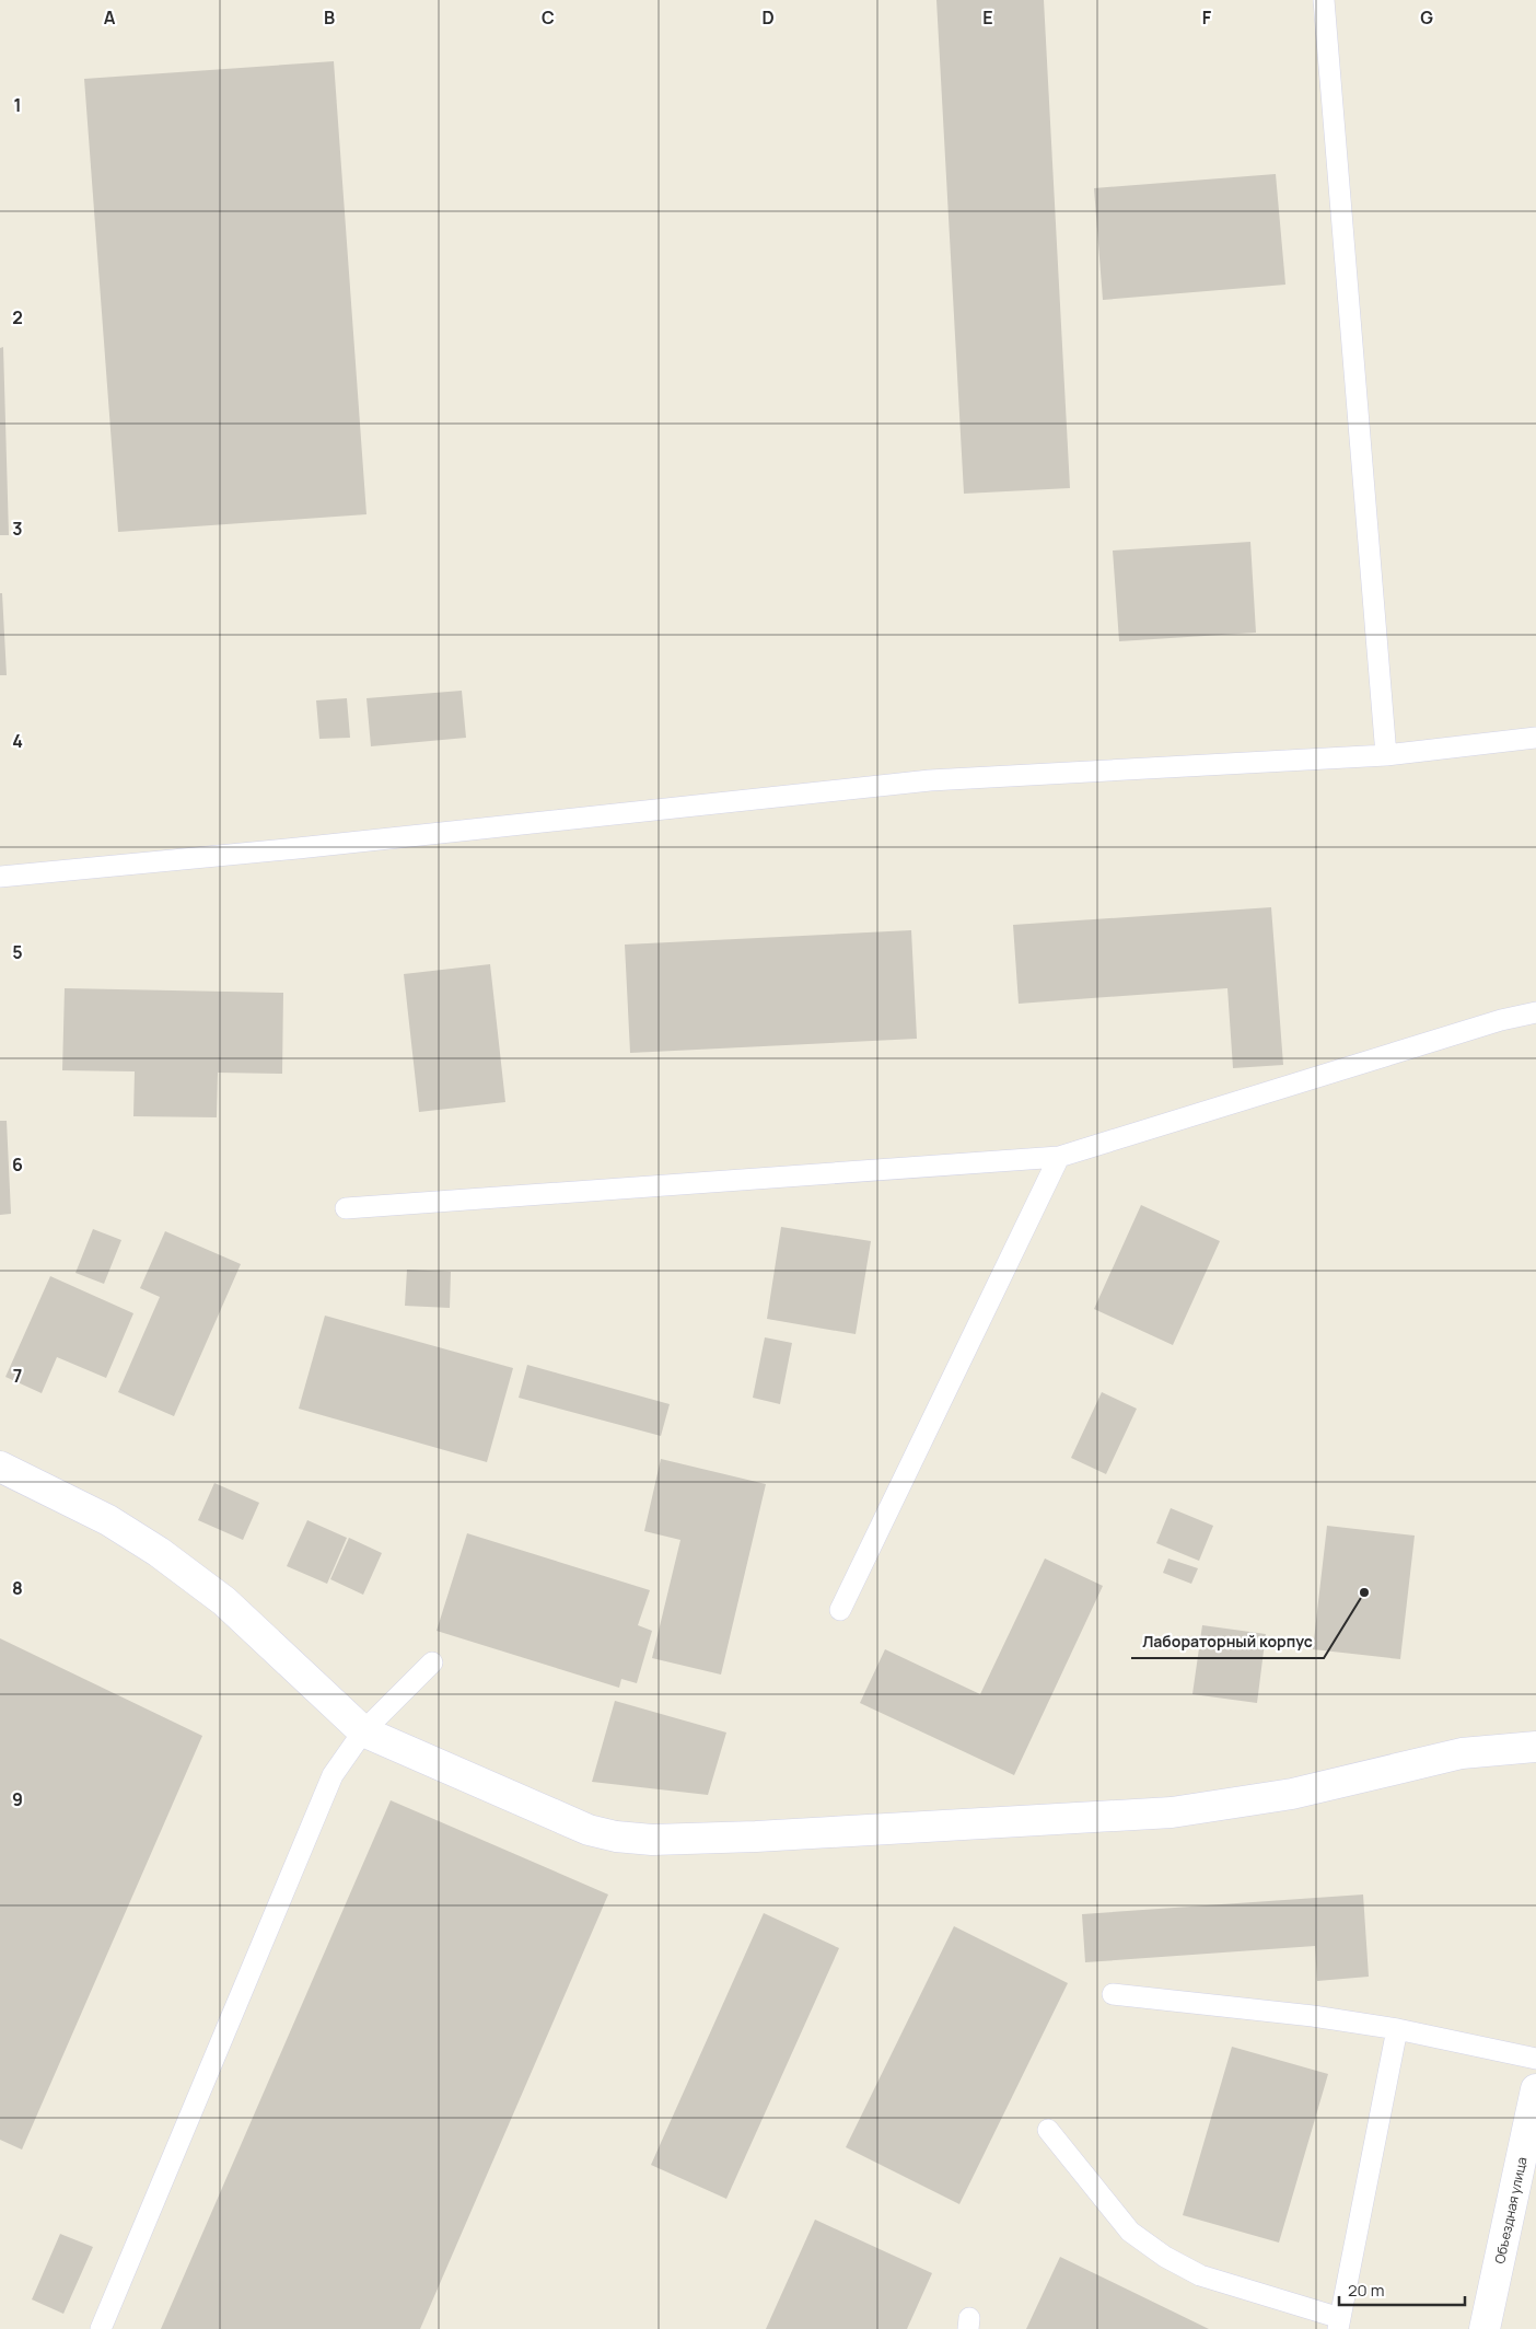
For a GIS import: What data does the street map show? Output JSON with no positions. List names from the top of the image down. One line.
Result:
{"streets":{"street":["Объездная улица"]},"places":["Лабораторный корпус"],"scale_bar":"20 m","grid":{"columns":["A","B","C","D","E","F","G"],"rows":["1","2","3","4","5","6","7","8","9"]}}
